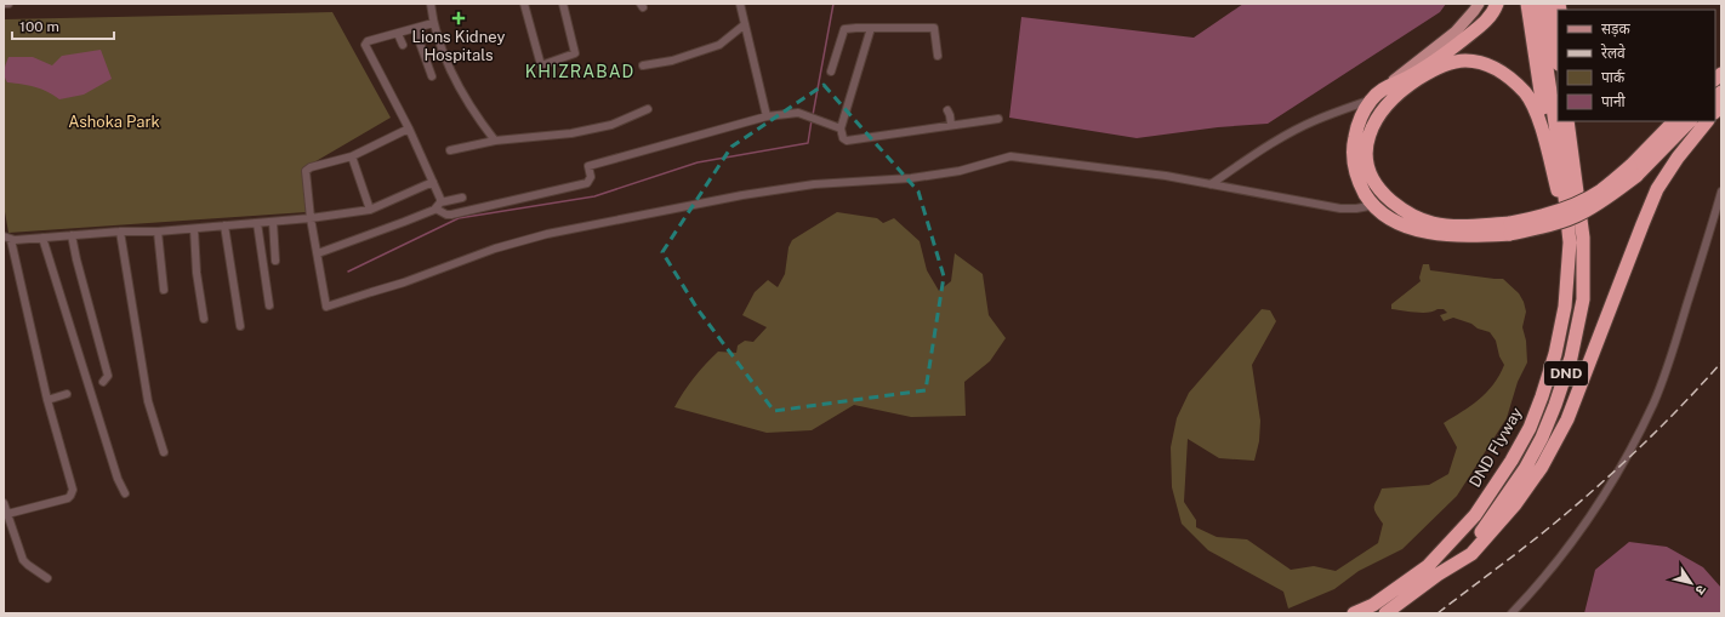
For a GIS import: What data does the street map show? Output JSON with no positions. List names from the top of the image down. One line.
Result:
{"streets":{"highway":["DND","DND Flyway"]},"crossings":[["DND","DND Flyway"]],"districts":["KHIZRABAD"],"parks":["Ashoka Park"],"places":{"health":["Lions Kidney Hospitals"]},"legend":["सड़क","रेलवे","पार्क","पानी"],"scale_bar":"100 m","north":"bottom right"}
